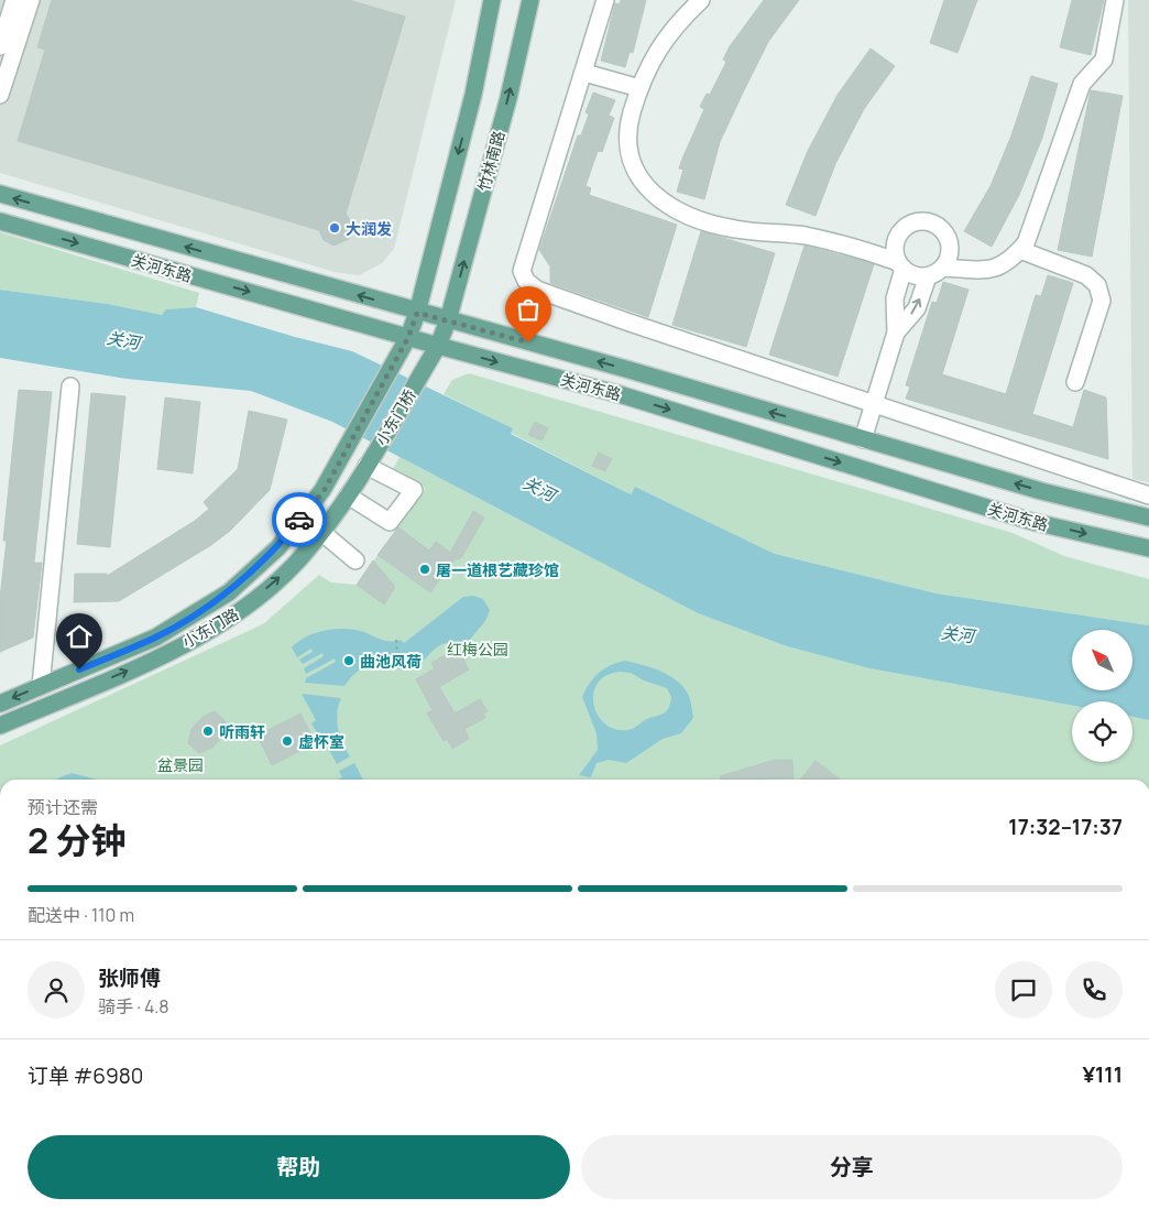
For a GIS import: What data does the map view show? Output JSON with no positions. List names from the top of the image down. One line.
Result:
{"streets":{"main road":["竹林南路","关河东路","小东门桥","小东门路"]},"crossings":[["竹林南路","关河东路"],["关河东路","小东门桥"],["小东门桥","小东门路"]],"water":["关河"],"parks":["红梅公园","盆景园"],"places":["大润发","屠一道根艺藏珍馆","曲池风荷","听雨轩","虚怀室"],"north":"top left","page":{"heading":["2 分钟","预计还需","17:32–17:37"],"panel":["张师傅","骑手 · 4.8","订单 #6980","¥111"],"bar":"配送中 · 110 m","buttons":["帮助","分享"]}}
